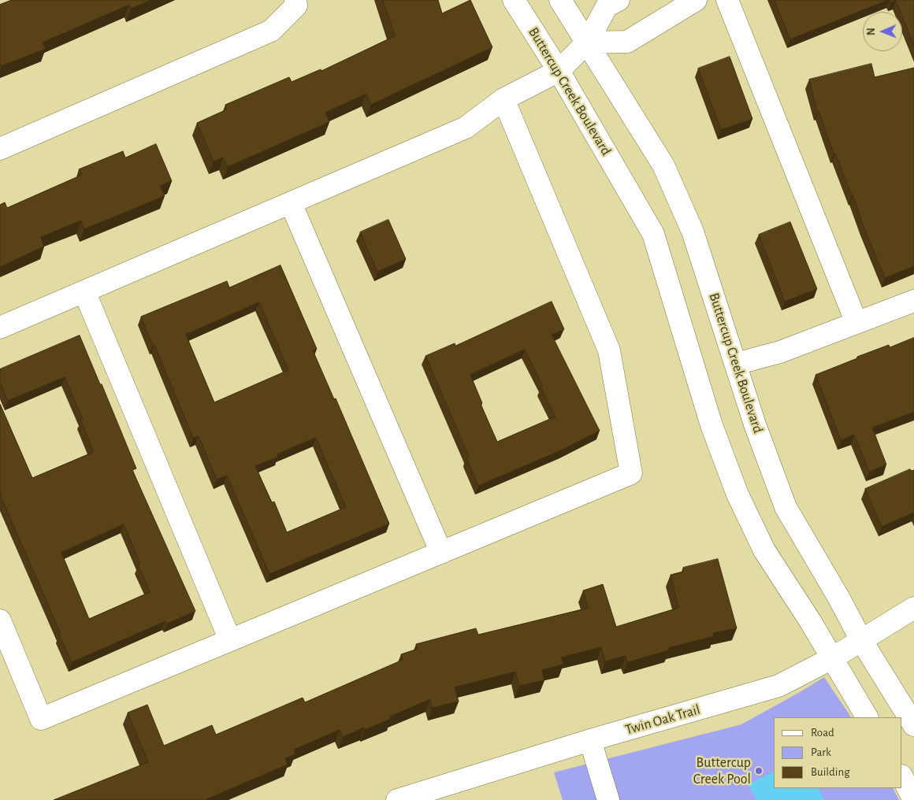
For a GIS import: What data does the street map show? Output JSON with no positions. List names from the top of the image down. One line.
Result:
{"streets":{"street":["Buttercup Creek Boulevard","Twin Oak Trail"]},"crossings":[["Buttercup Creek Boulevard","Twin Oak Trail"]],"places":["Buttercup Creek Pool"],"legend":["Road","Park","Building"],"north":"left"}
